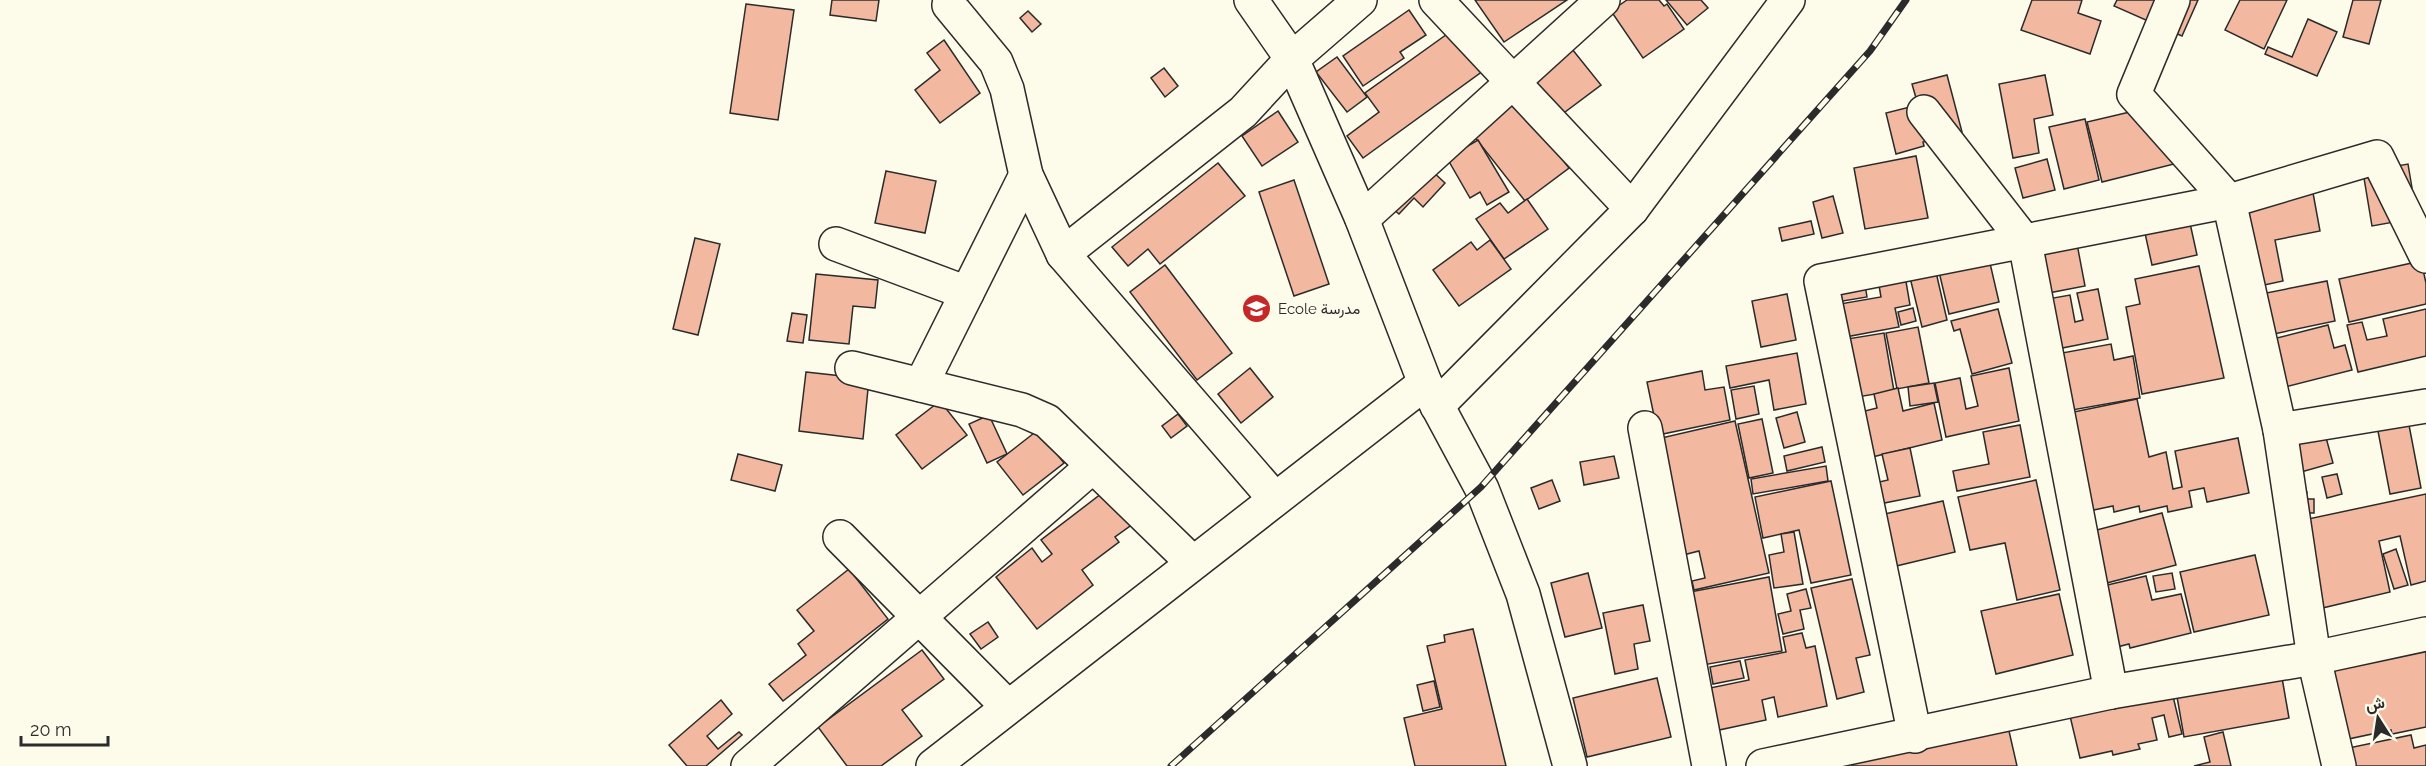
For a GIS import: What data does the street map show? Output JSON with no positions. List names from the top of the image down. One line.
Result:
{"places":{"school or university":["Ecole مدرسة"]},"scale_bar":"20 m","north":"top"}
